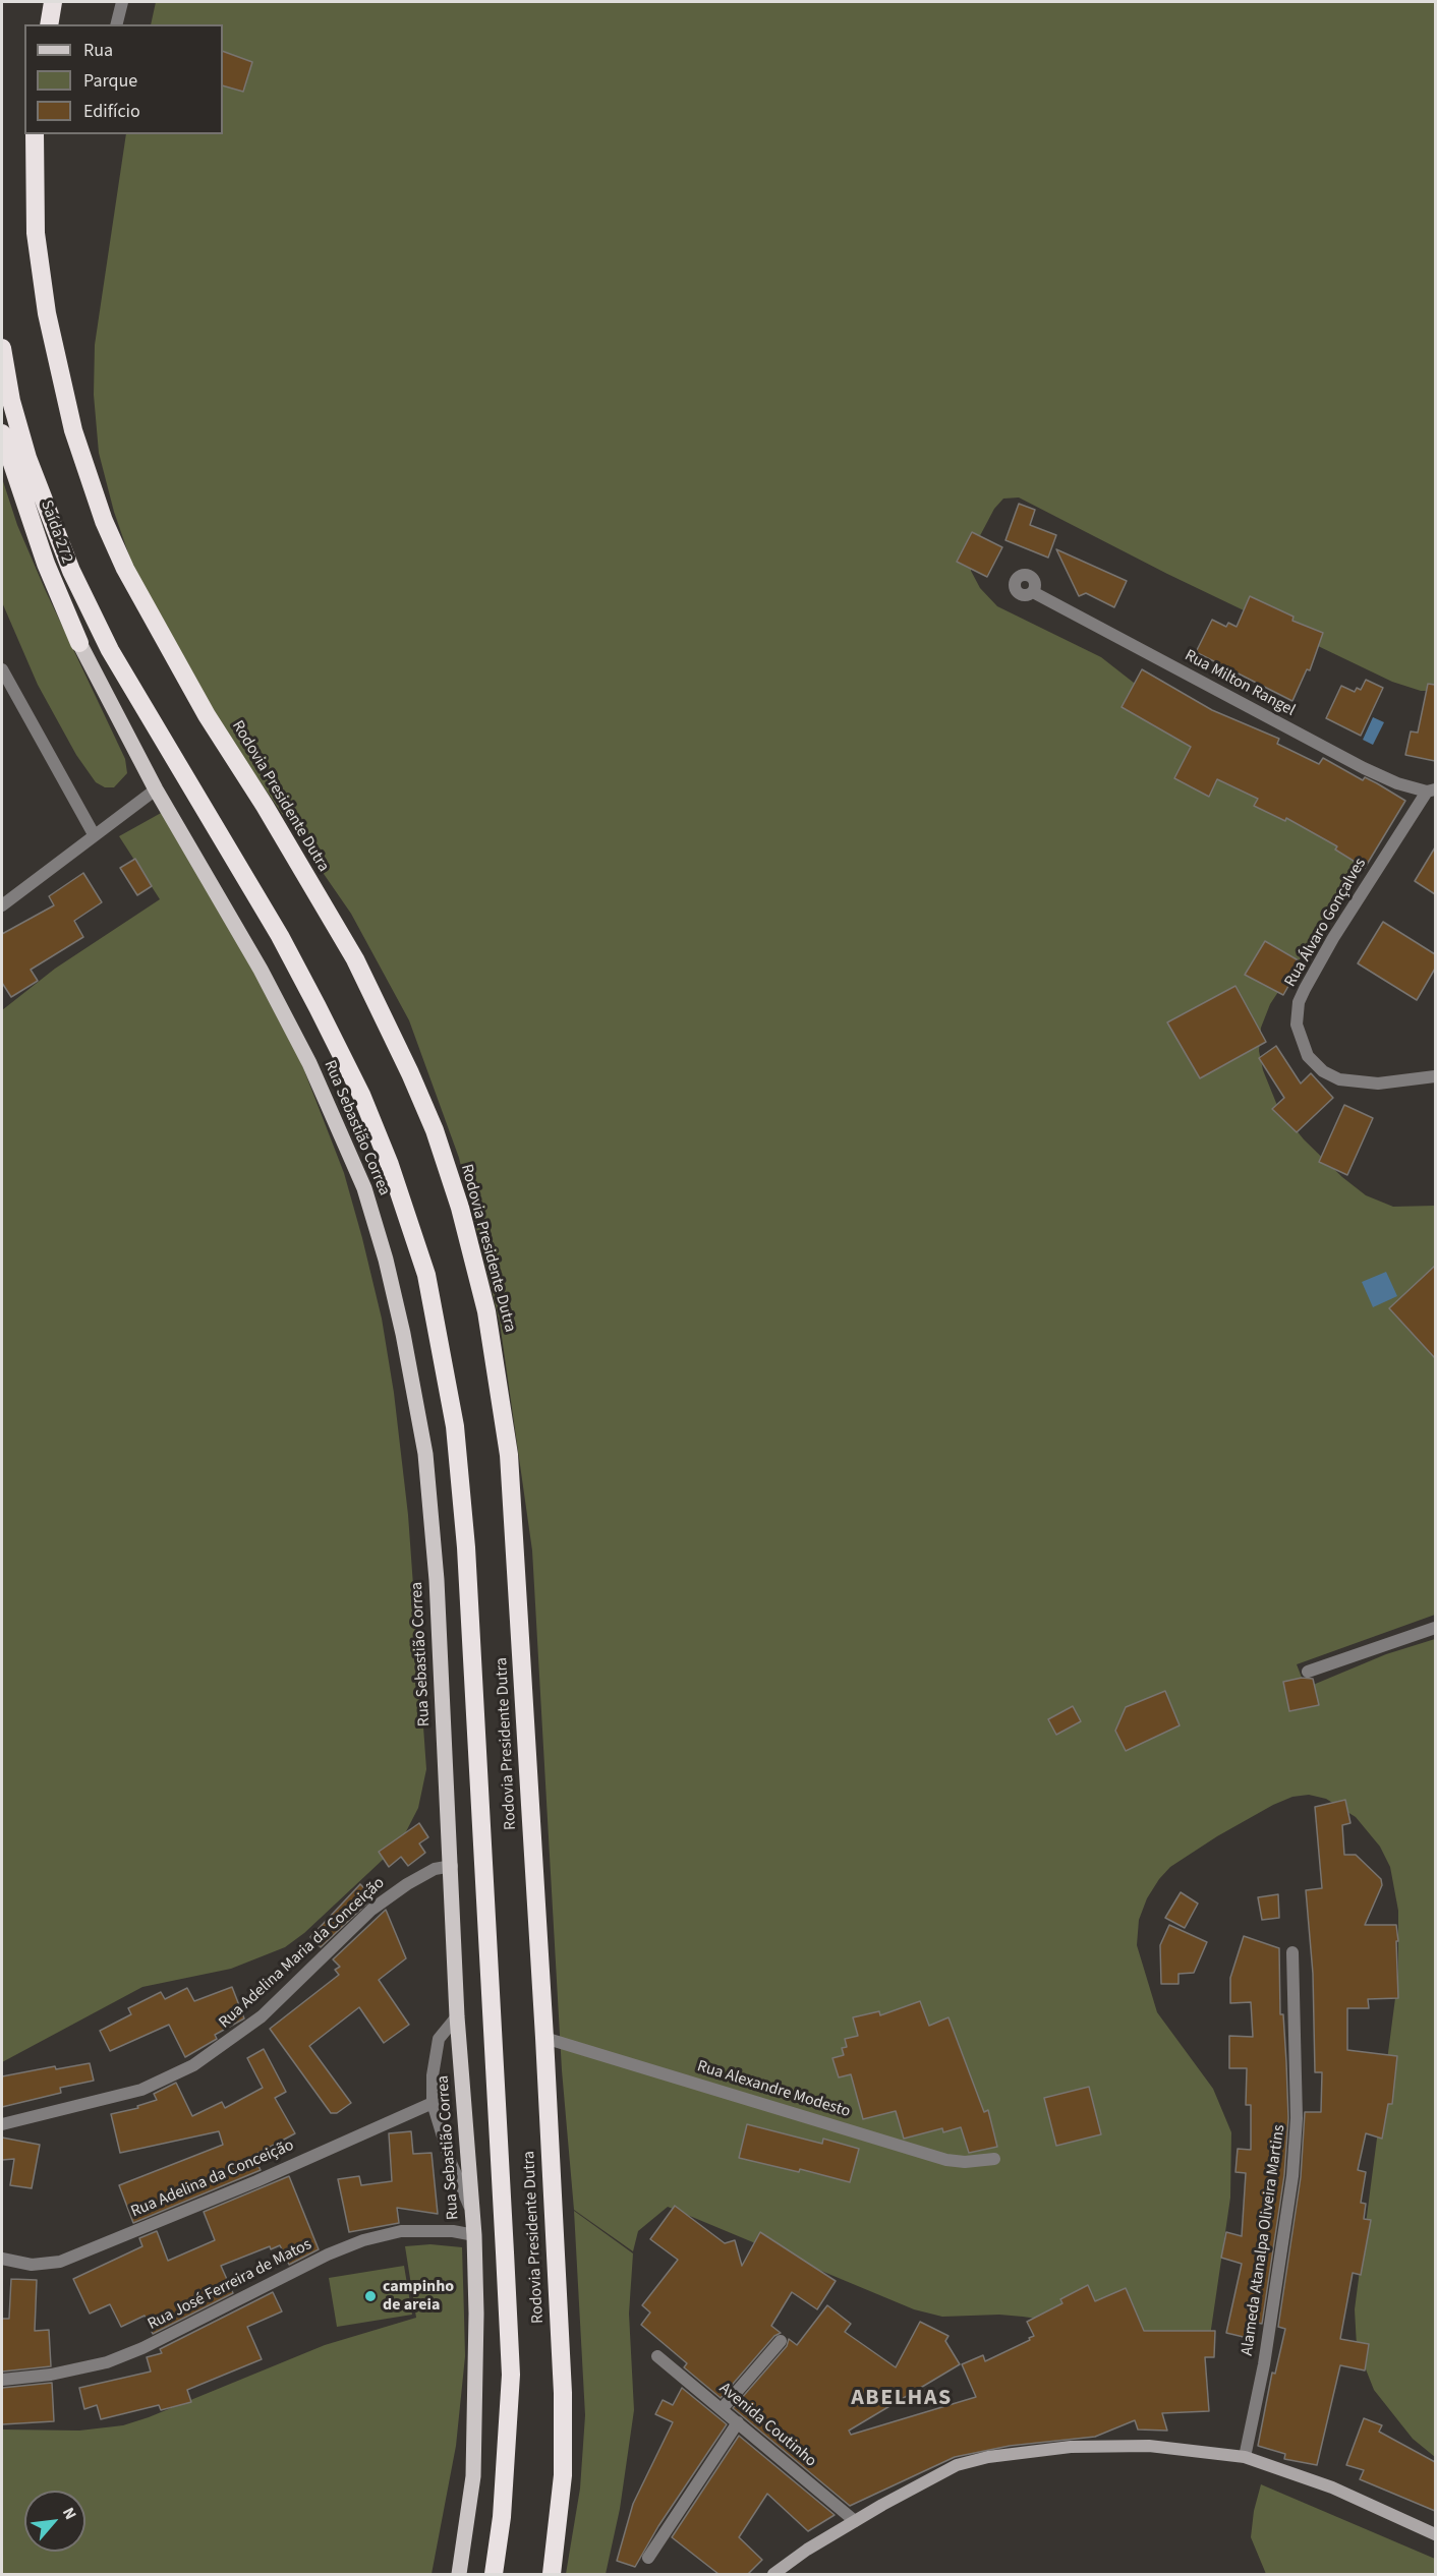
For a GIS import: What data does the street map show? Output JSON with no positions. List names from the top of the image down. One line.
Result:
{"streets":{"highway":["Saída 272","Rodovia Presidente Dutra"],"main road":["Rua Sebastião Correa"],"street":["Rua Milton Rangel","Rua Álvaro Gonçalves","Rua Adelina Maria da Conceição","Rua Alexandre Modesto","Rua Adelina da Conceição","Alameda Atanalpa Oliveira Martins","Rua José Ferreira de Matos","Avenida Coutinho"]},"crossings":[["Saída 272","Rua Sebastião Correa"],["Rua Milton Rangel","Rua Álvaro Gonçalves"],["Rodovia Presidente Dutra","Rua Alexandre Modesto"],["Rua Sebastião Correa","Rua Adelina Maria da Conceição"],["Rua Sebastião Correa","Rua José Ferreira de Matos"]],"districts":["ABELHAS"],"places":["campinho de areia"],"legend":["Rua","Parque","Edifício"],"north":"top right"}
